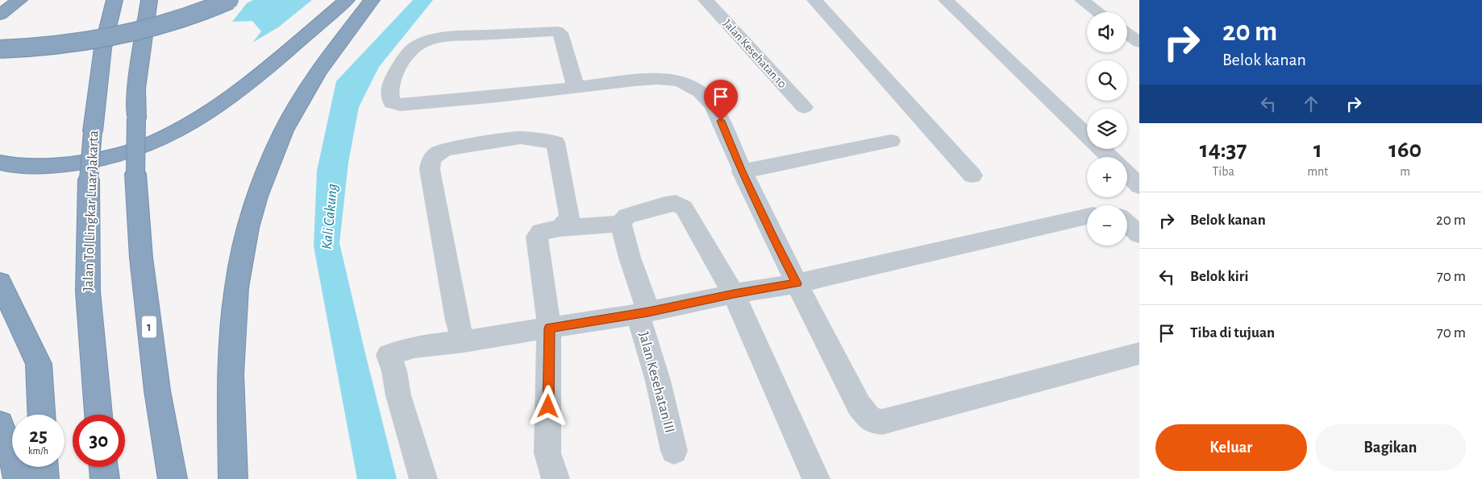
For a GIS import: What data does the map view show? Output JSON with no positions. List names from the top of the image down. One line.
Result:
{"streets":{"highway":["Jalan Tol Lingkar Luar Jakarta","1"],"street":["Jalan Kesehatan 10","Jalan Kesehatan III"]},"water":["Kali Cakung"],"page":{"turn":["20 m","Belok kanan"],"map_buttons":["+","−"],"eta":["14:37","Tiba","1","mnt","160","m"],"list":[{"name":"Belok kanan","value":"20 m"},{"name":"Belok kiri","value":"70 m"},{"name":"Tiba di tujuan","value":"70 m"}],"speed":"25 km/h","limit":"30","buttons":["Keluar","Bagikan"]}}
